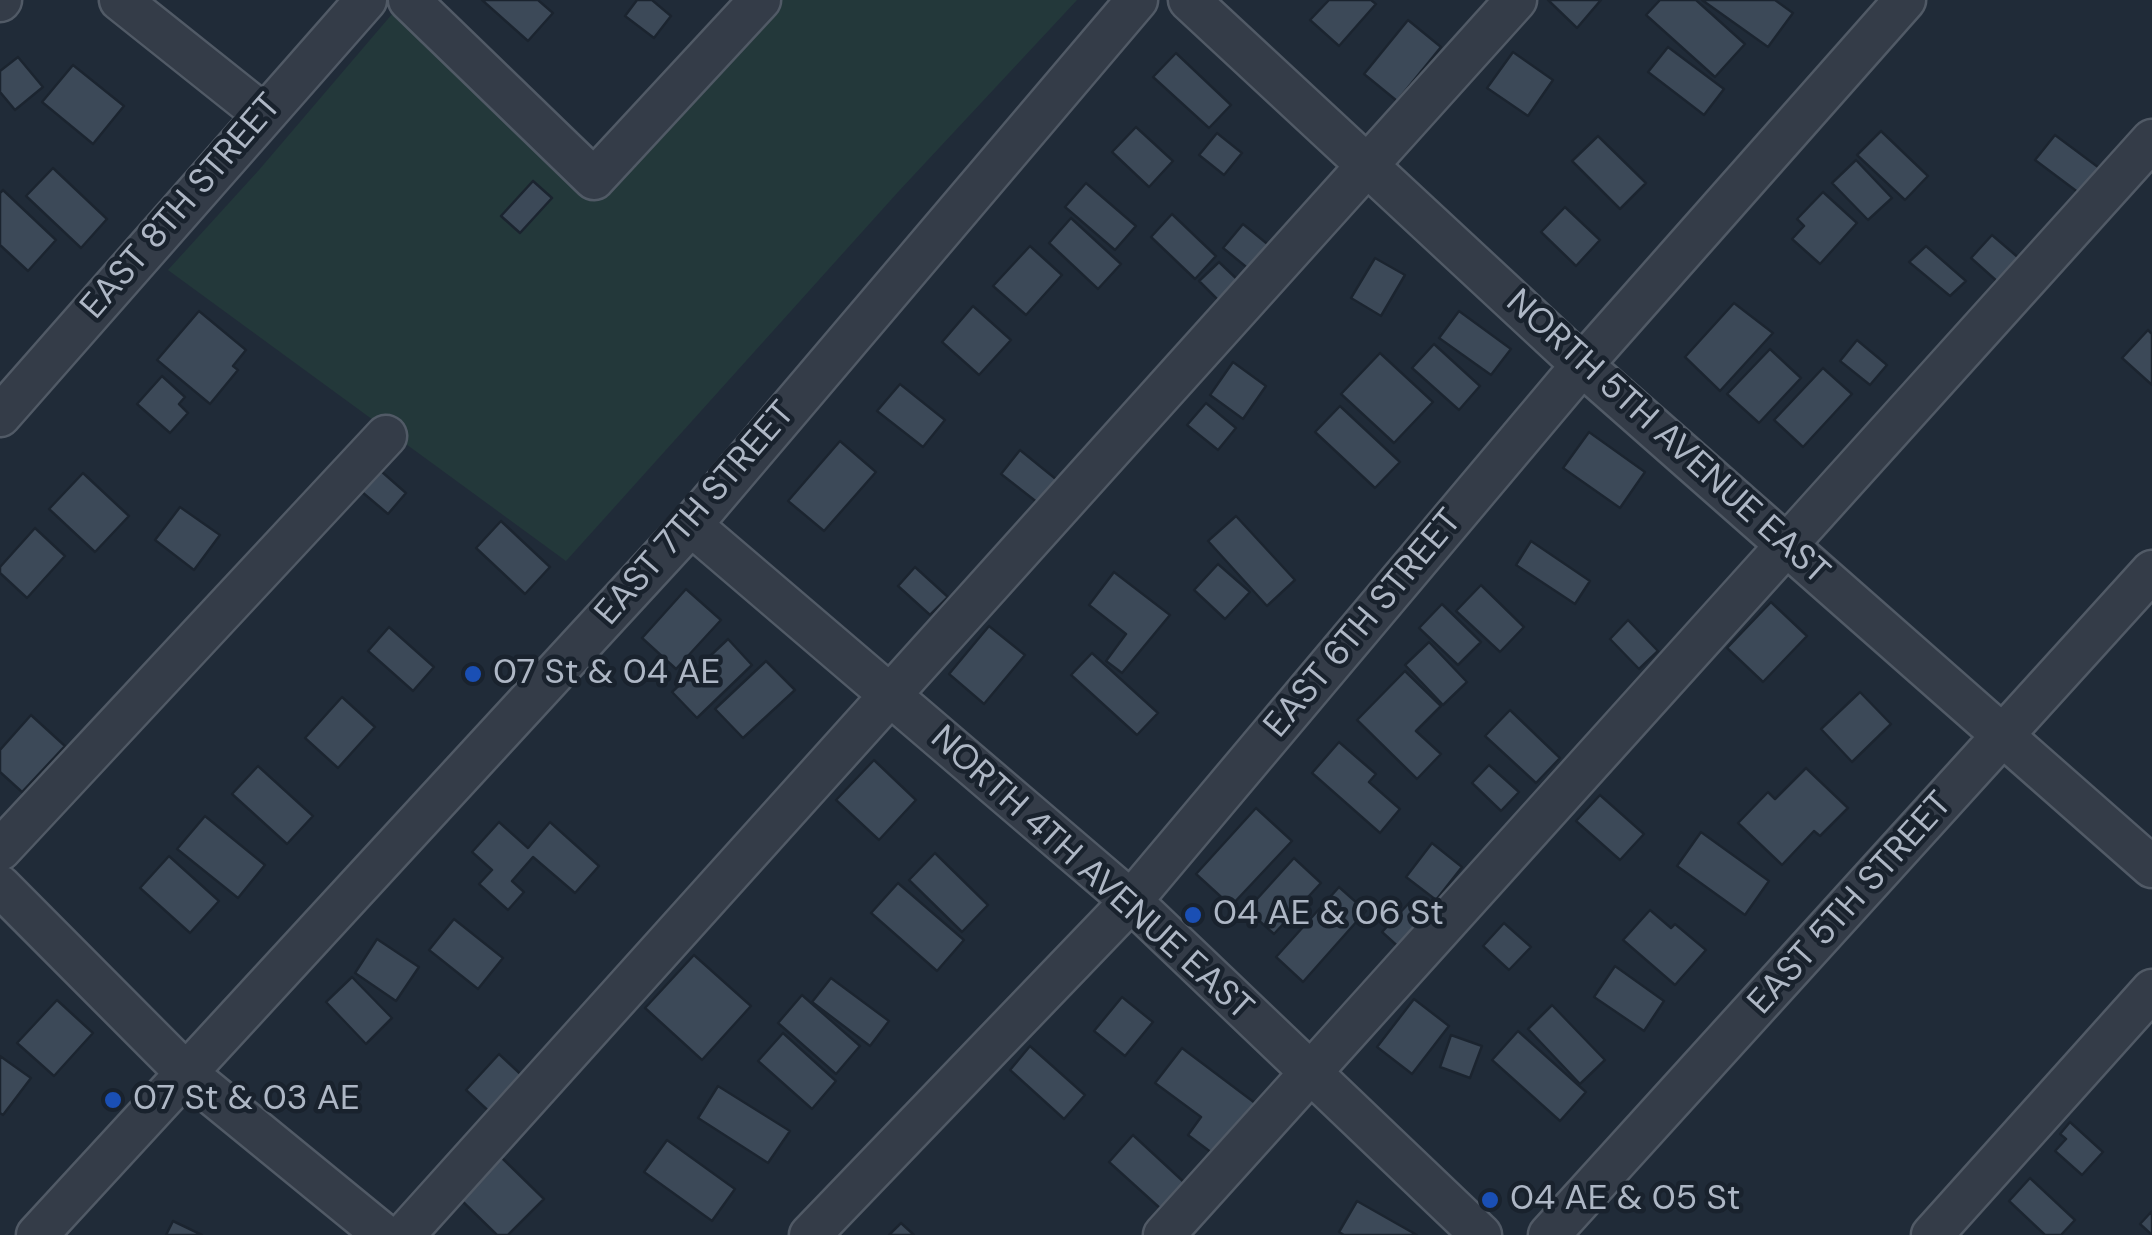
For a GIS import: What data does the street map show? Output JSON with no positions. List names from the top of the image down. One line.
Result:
{"streets":{"street":["EAST 8TH STREET","NORTH 5TH AVENUE EAST","EAST 7TH STREET","EAST 6TH STREET","NORTH 4TH AVENUE EAST","EAST 5TH STREET"]},"crossings":[["NORTH 5TH AVENUE EAST","EAST 6TH STREET"],["NORTH 5TH AVENUE EAST","EAST 5TH STREET"],["EAST 7TH STREET","NORTH 4TH AVENUE EAST"],["EAST 6TH STREET","NORTH 4TH AVENUE EAST"]],"places":["07 St & 04 AE","04 AE & 06 St","07 St & 03 AE","04 AE & 05 St"]}
